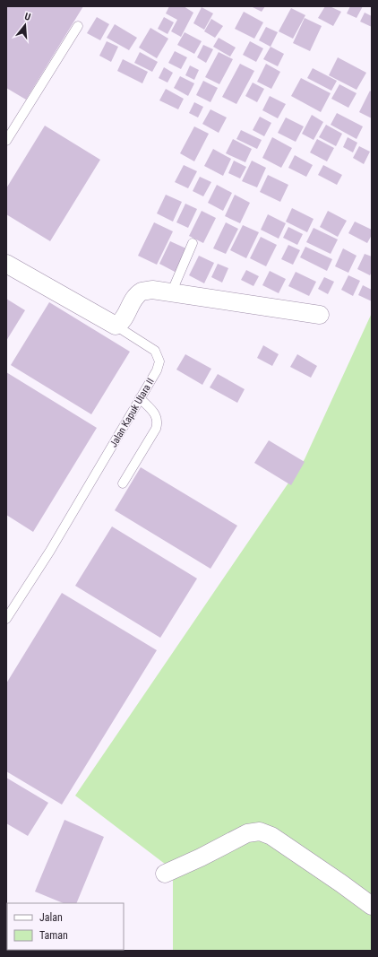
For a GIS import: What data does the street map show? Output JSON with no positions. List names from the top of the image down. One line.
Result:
{"streets":{"street":["Jalan Kapuk Utara II"]},"legend":["Jalan","Taman"],"north":"top"}
